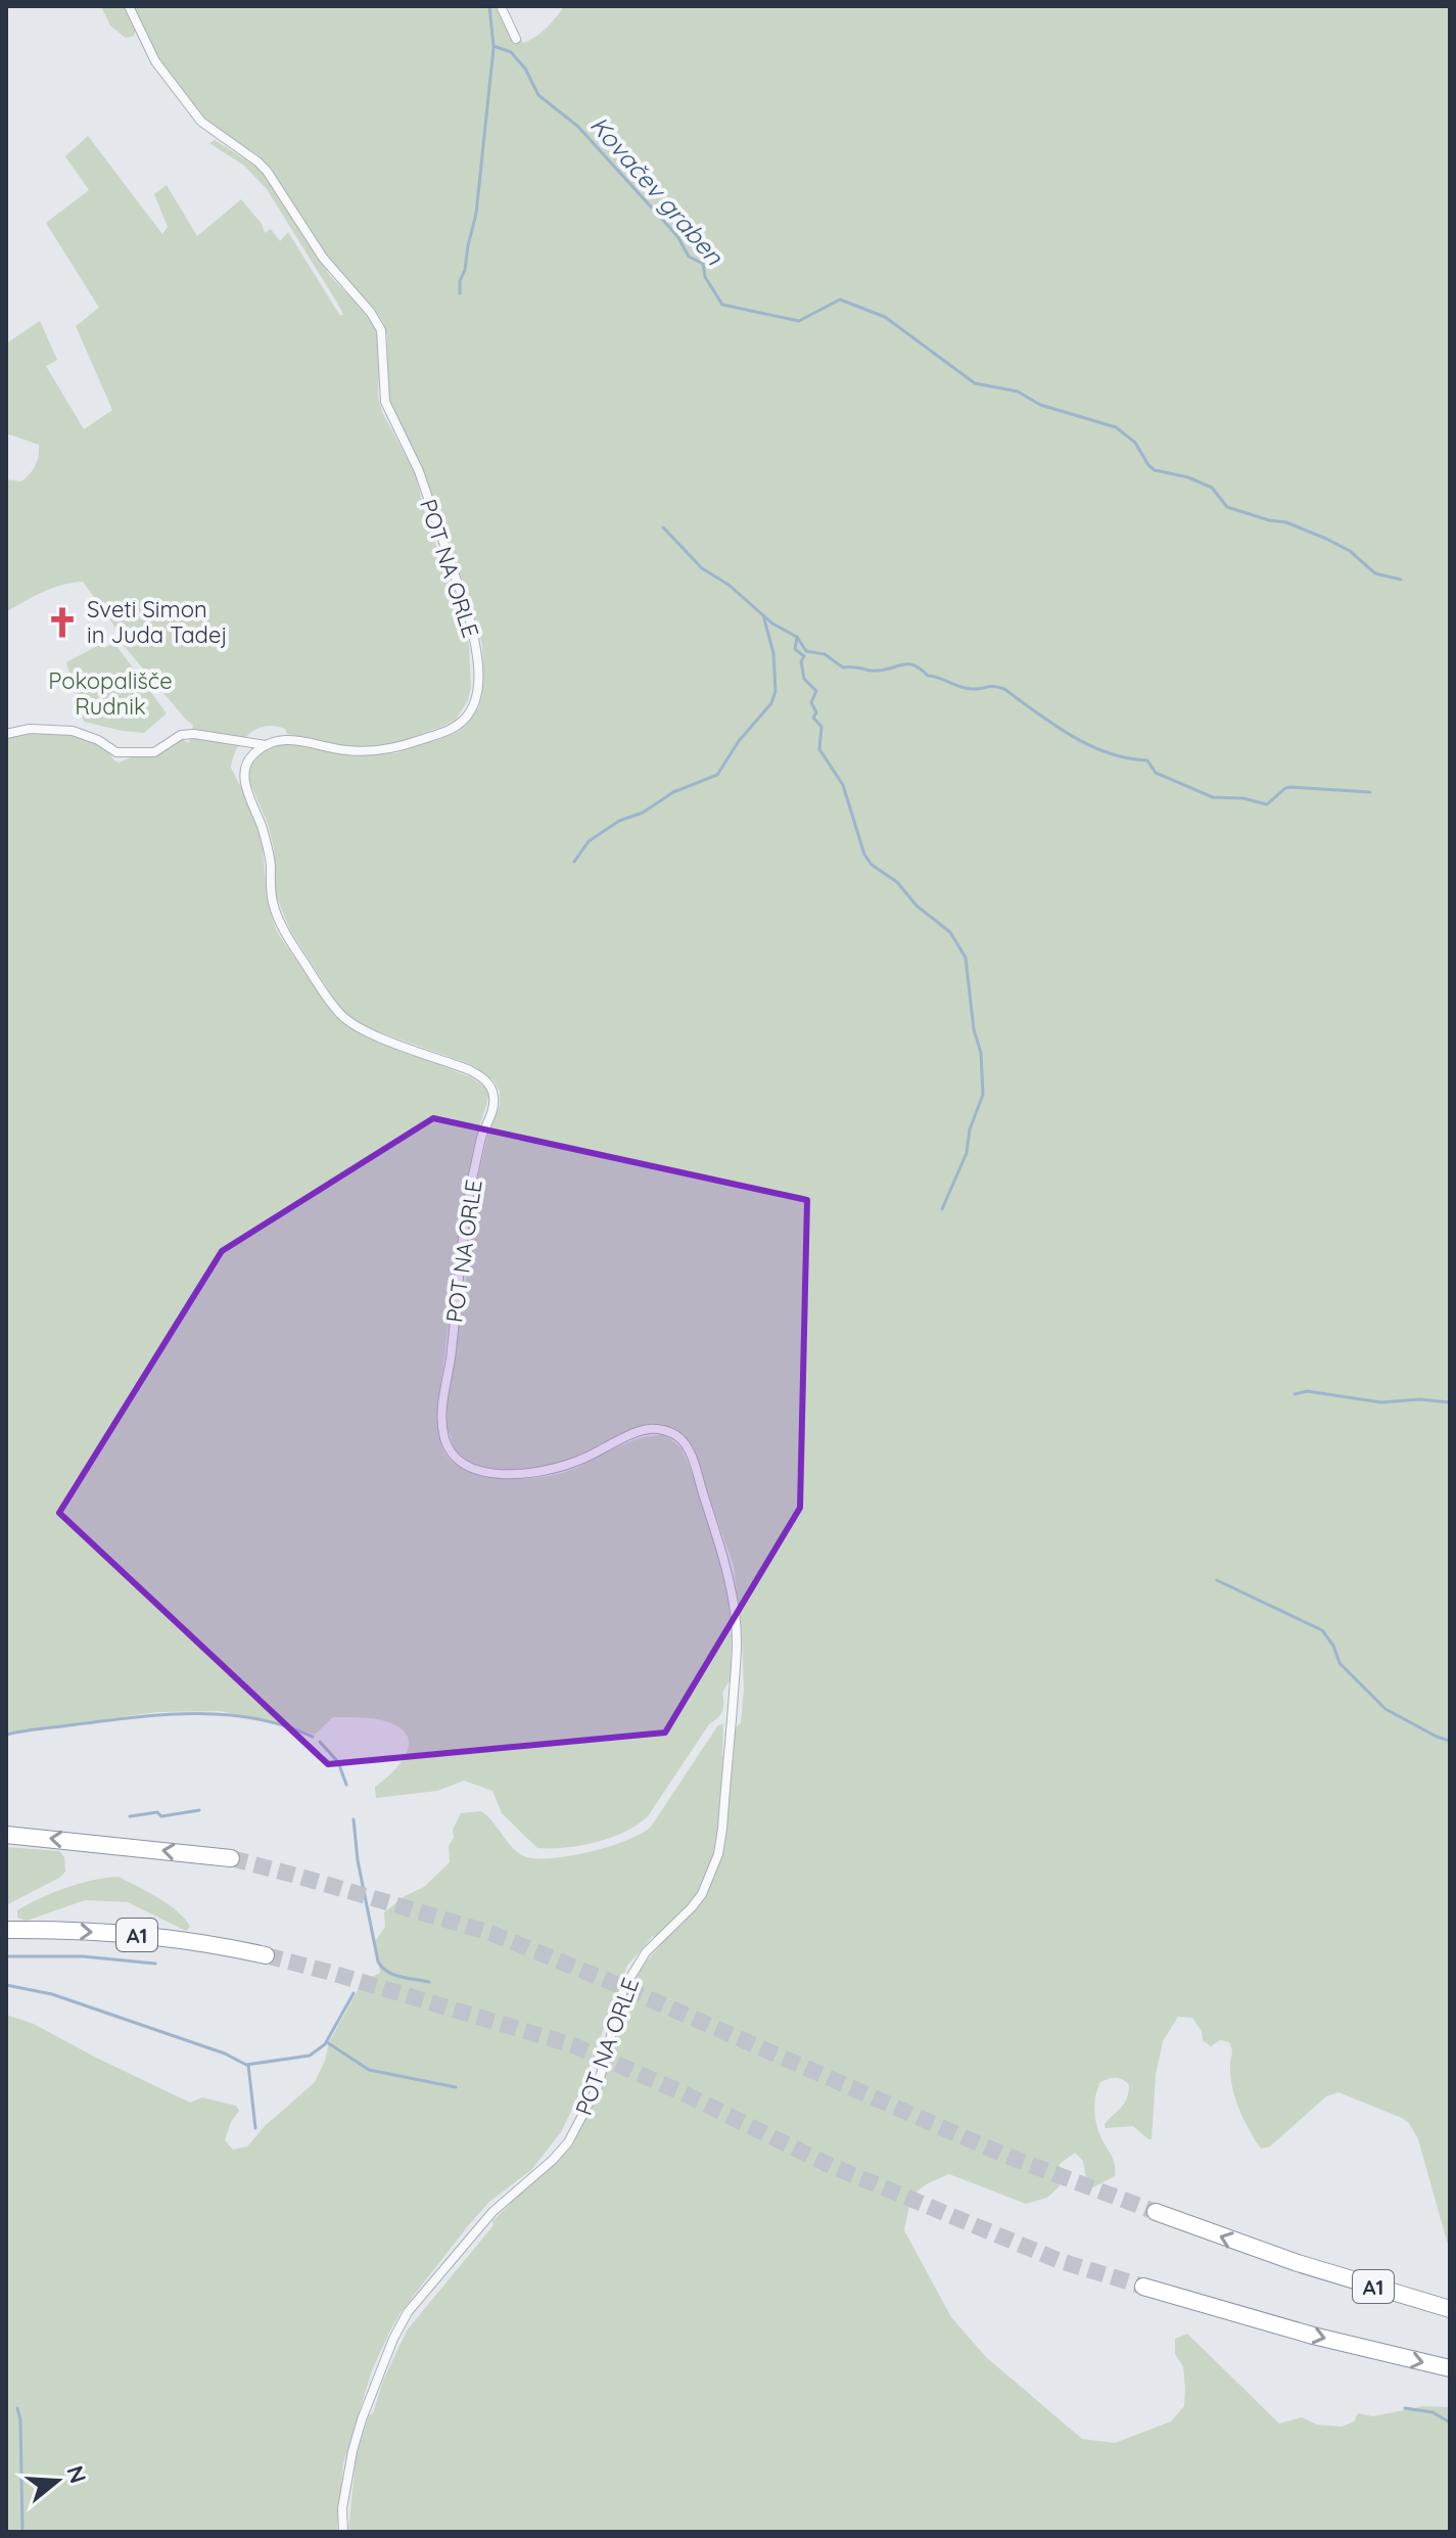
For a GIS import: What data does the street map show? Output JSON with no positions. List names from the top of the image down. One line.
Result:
{"streets":{"highway":["A1"],"street":["POT NA ORLE"]},"water":["Kovačev graben"],"parks":["Pokopališče Rudnik"],"places":{"church":["Sveti Simon in Juda Tadej"]},"north":"right"}
